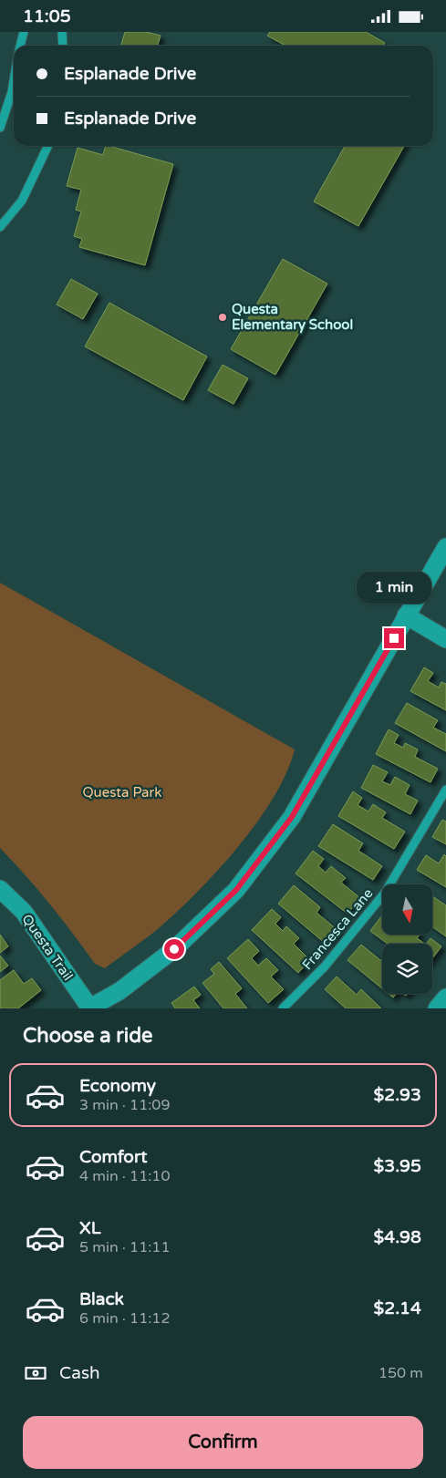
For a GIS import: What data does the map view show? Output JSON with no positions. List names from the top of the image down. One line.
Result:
{"streets":{"street":["Questa Trail"],"lane":["Francesca Lane"]},"parks":["Questa Park"],"places":["Questa Elementary School"],"north":"bottom","page":{"status":"11:05","banner":["Esplanade Drive","Esplanade Drive"],"bubble":"1 min","heading":"Choose a ride","list":[{"name":"Economy","note":"3 min · 11:09","value":"$2.93"},{"name":"Comfort","note":"4 min · 11:10","value":"$3.95"},{"name":"XL","note":"5 min · 11:11","value":"$4.98"},{"name":"Black","note":"6 min · 11:12","value":"$2.14"}],"pay":["Cash","150 m"],"buttons":"Confirm"}}
